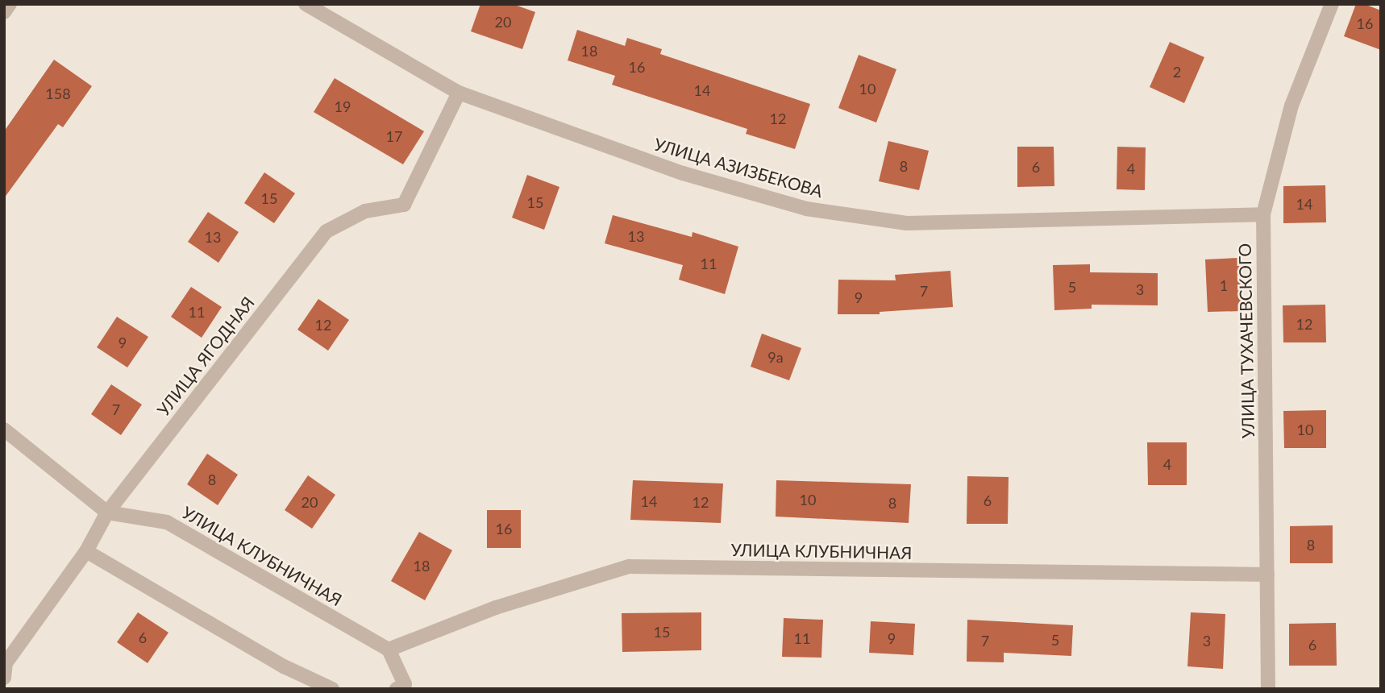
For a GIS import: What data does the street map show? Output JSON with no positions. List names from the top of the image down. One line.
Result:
{"streets":{"street":["УЛИЦА АЗИЗБЕКОВА","УЛИЦА ТУХАЧЕВСКОГО","УЛИЦА ЯГОДНАЯ","УЛИЦА КЛУБНИЧНАЯ"]},"crossings":[["УЛИЦА АЗИЗБЕКОВА","УЛИЦА ТУХАЧЕВСКОГО"],["УЛИЦА АЗИЗБЕКОВА","УЛИЦА ЯГОДНАЯ"],["УЛИЦА ТУХАЧЕВСКОГО","УЛИЦА КЛУБНИЧНАЯ"],["УЛИЦА ЯГОДНАЯ","УЛИЦА КЛУБНИЧНАЯ"]],"house_numbers":["20","16","18","16","2","10","14","158","19","12","17","8","6","4","15","15","14","13","13","11","1","5","3","7","9","11","12","12","9","9а","7","10","4","8","10","6","14","20","12","8","16","8","18","15","6","11","9","5","7","3","6"]}
